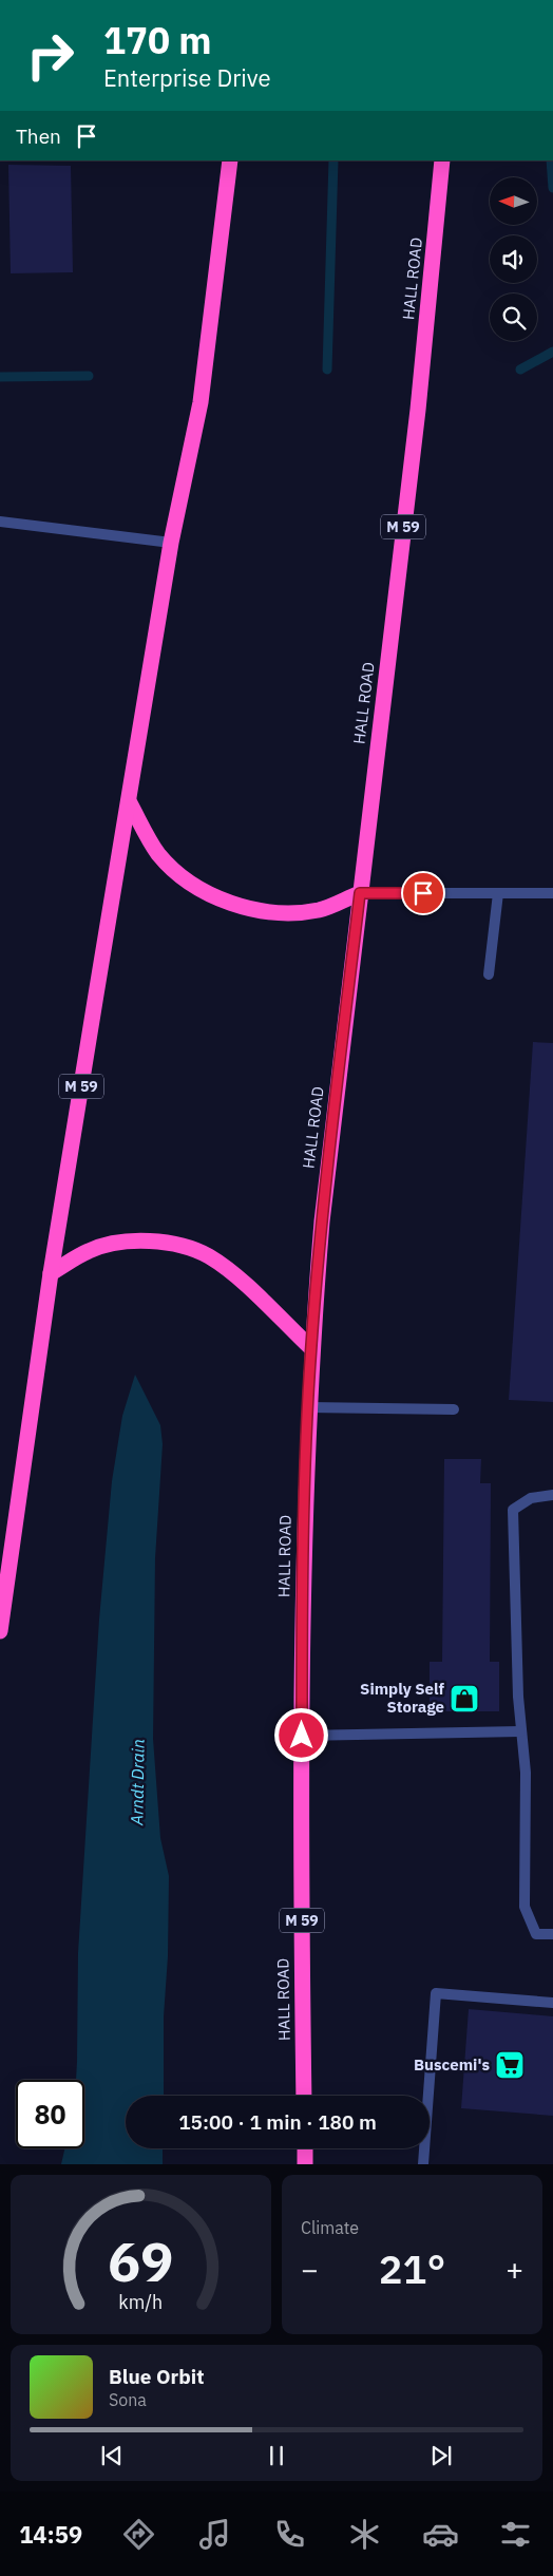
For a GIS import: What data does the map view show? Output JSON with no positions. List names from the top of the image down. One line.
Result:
{"streets":{"highway":["HALL ROAD","M 59"]},"water":["Arndt Drain"],"places":{"shop":["Simply Self Storage"],"supermarket":["Buscemi's"]},"north":"left","page":{"turn":["170 m","Enterprise Drive"],"then":"Then","limit":"80","trip":"15:00 · 1 min · 180 m","tile":"Climate","heat":["−","21°","+"],"song":["Blue Orbit","Sona"],"tabs":"14:59","gauge":["69","km/h"]}}
